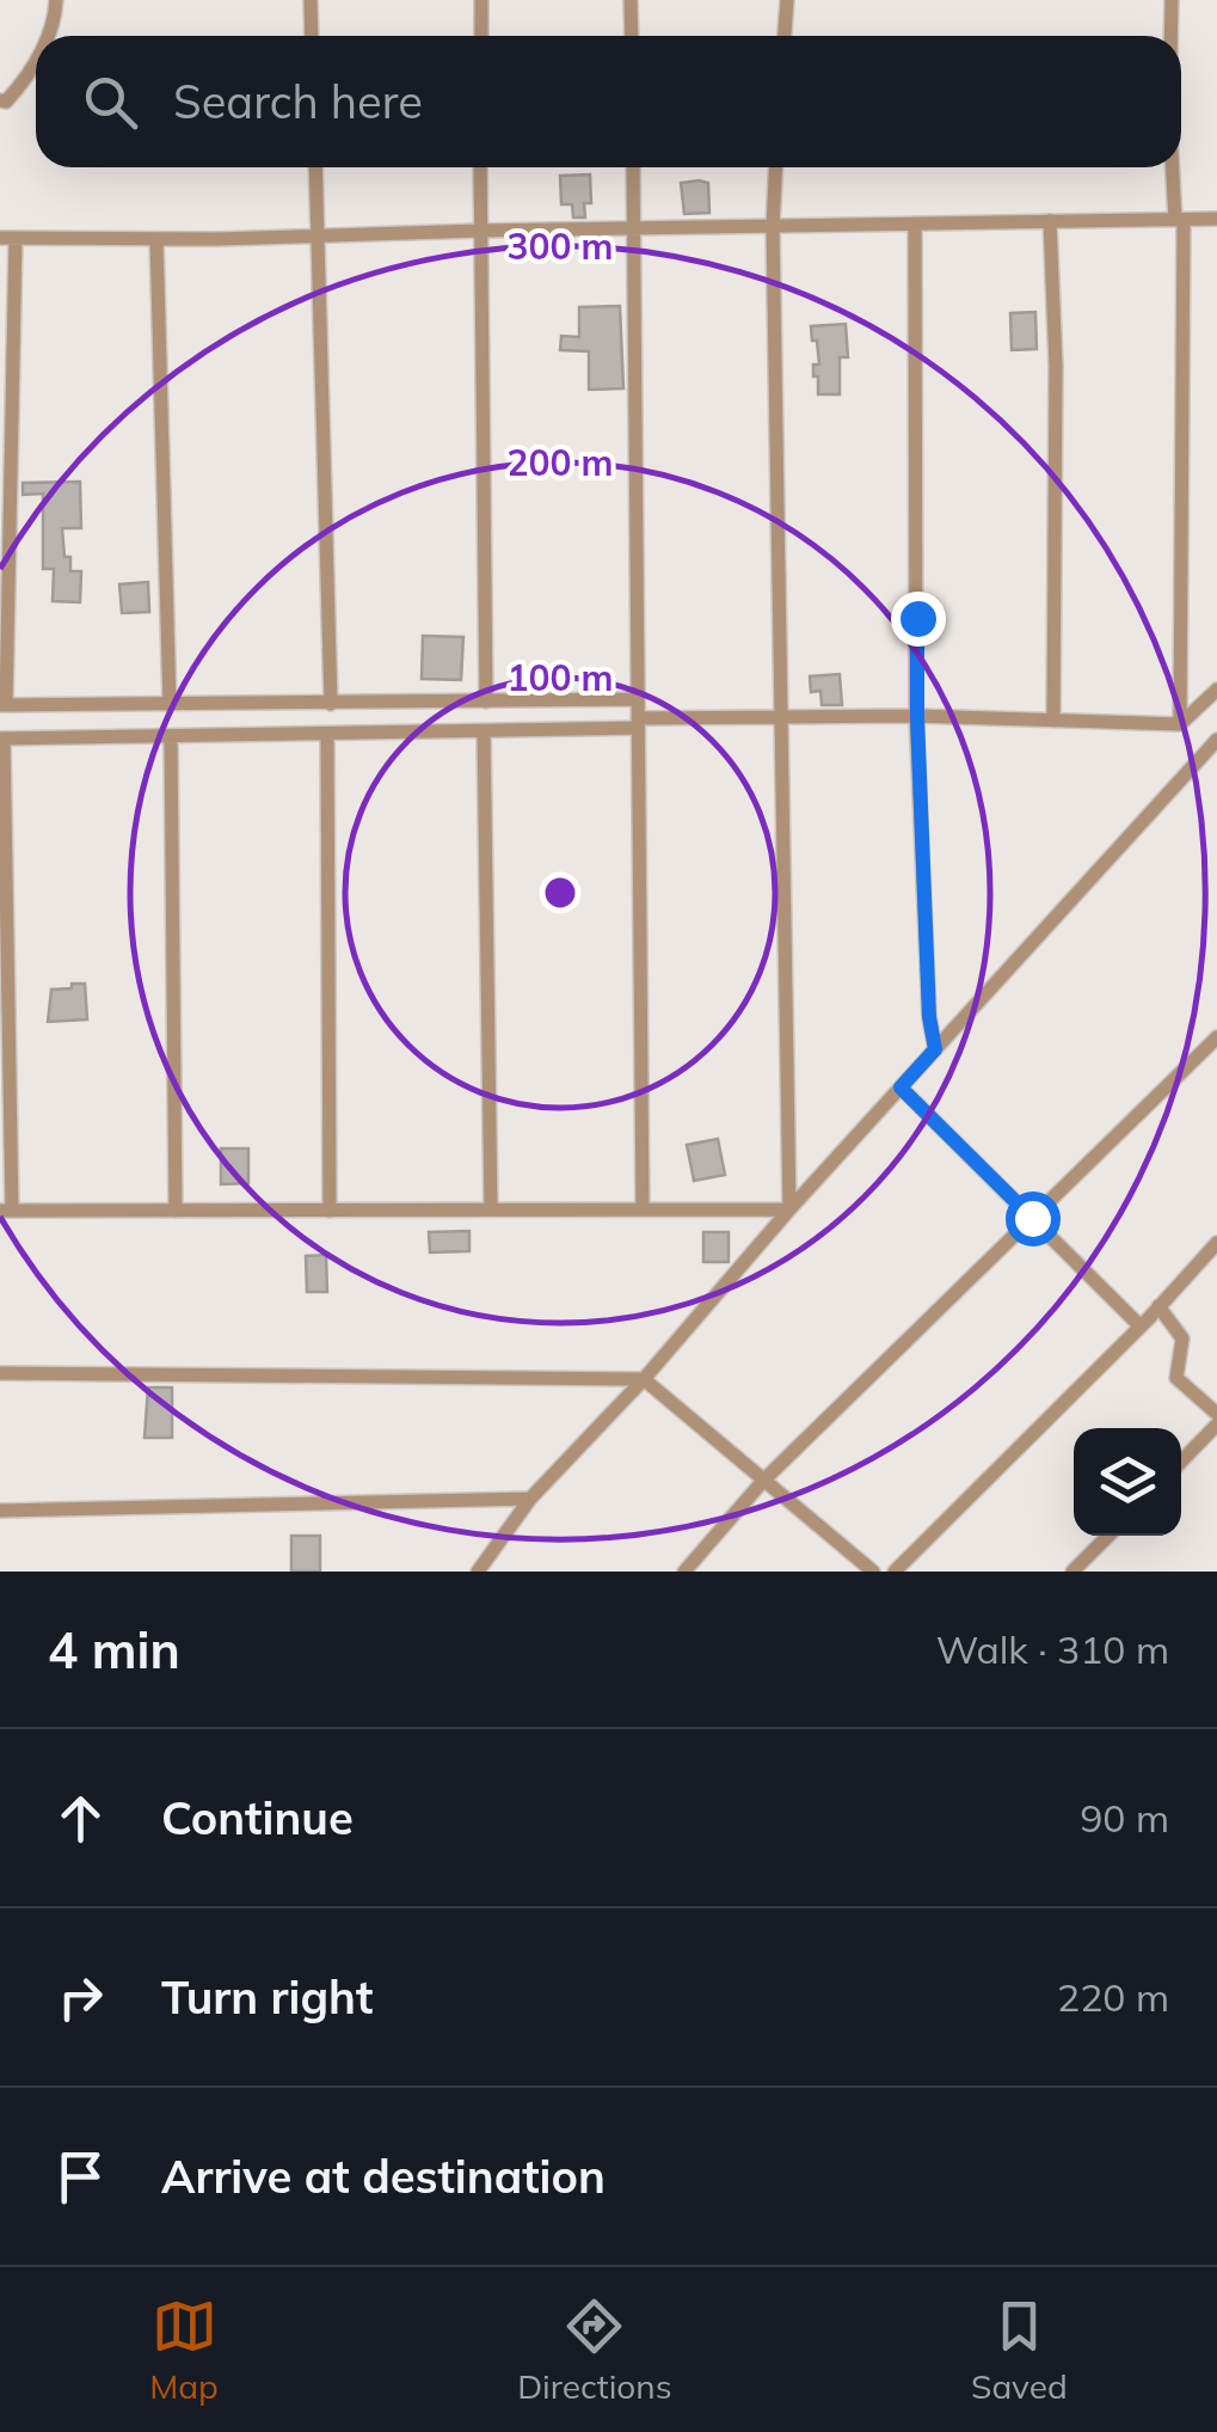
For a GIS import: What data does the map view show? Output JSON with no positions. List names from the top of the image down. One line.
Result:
{"page":{"search":"Search here","heading":["4 min","Walk · 310 m"],"list":[["Continue","90 m"],["Turn right","220 m"],"Arrive at destination"],"nav":["Map","Directions","Saved"]},"rings":["300 m","200 m","100 m"]}
